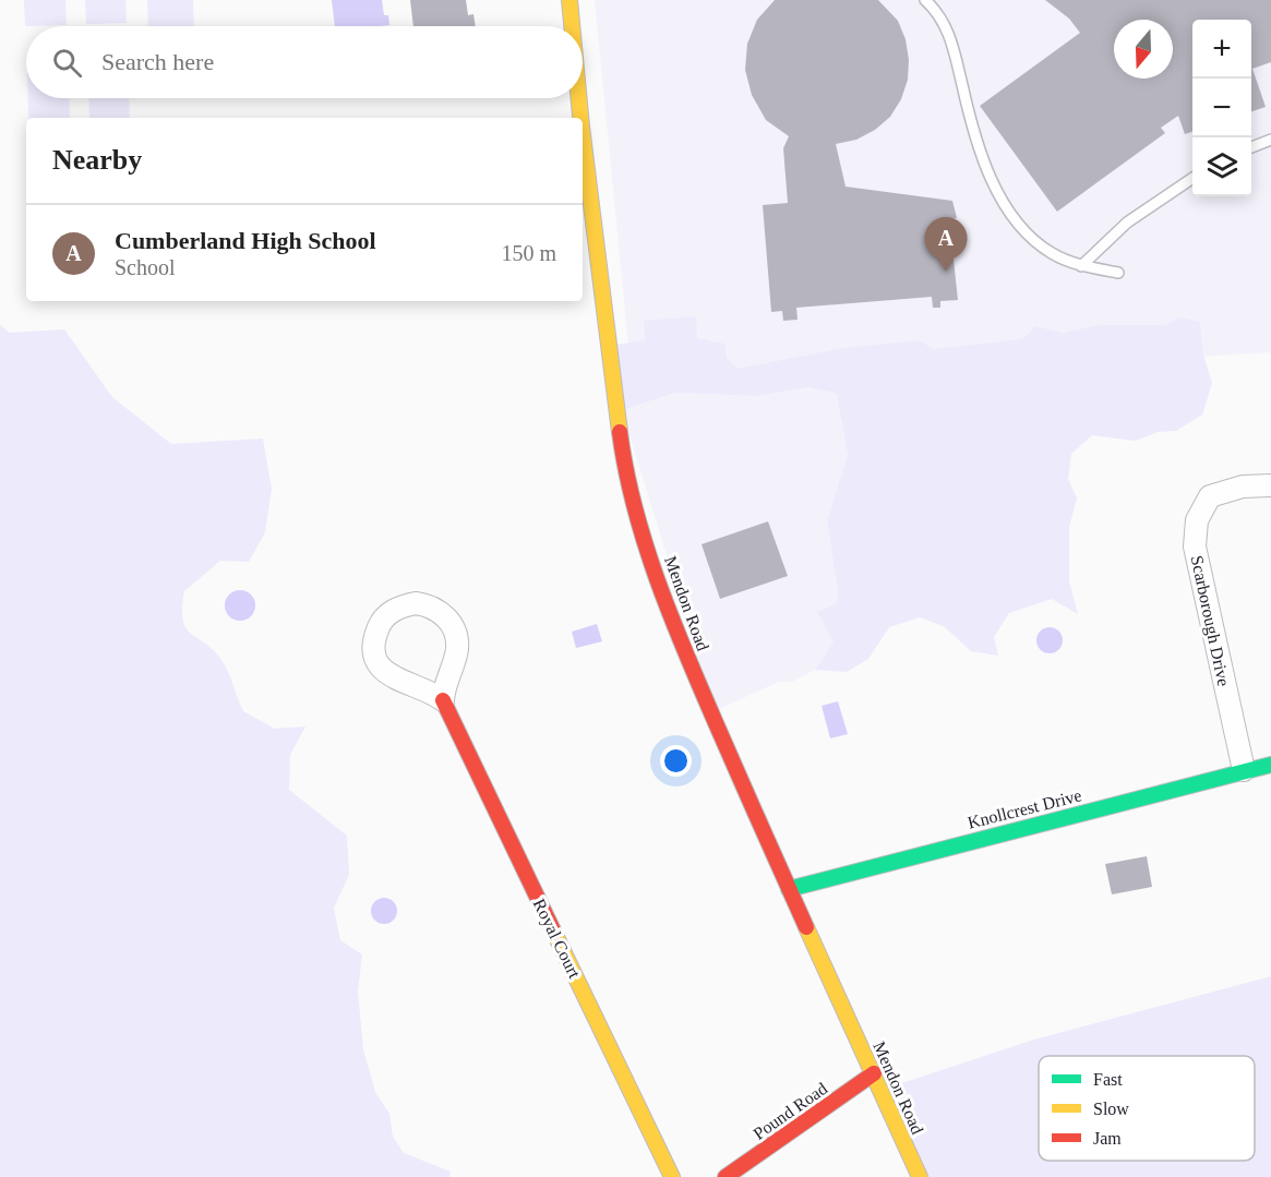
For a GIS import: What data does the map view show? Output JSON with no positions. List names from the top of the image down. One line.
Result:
{"streets":{"main road":["Mendon Road","Knollcrest Drive","Royal Court","Pound Road"],"street":["Scarborough Drive"]},"crossings":[["Mendon Road","Knollcrest Drive"],["Mendon Road","Pound Road"],["Scarborough Drive","Knollcrest Drive"]],"legend":["Fast","Slow","Jam"],"north":"bottom","page":{"map_buttons":["+","−"],"search":"Search here","heading":"Nearby","list":[{"mark":"A","name":"Cumberland High School","note":"School","value":"150 m"}],"pins":"A"}}
